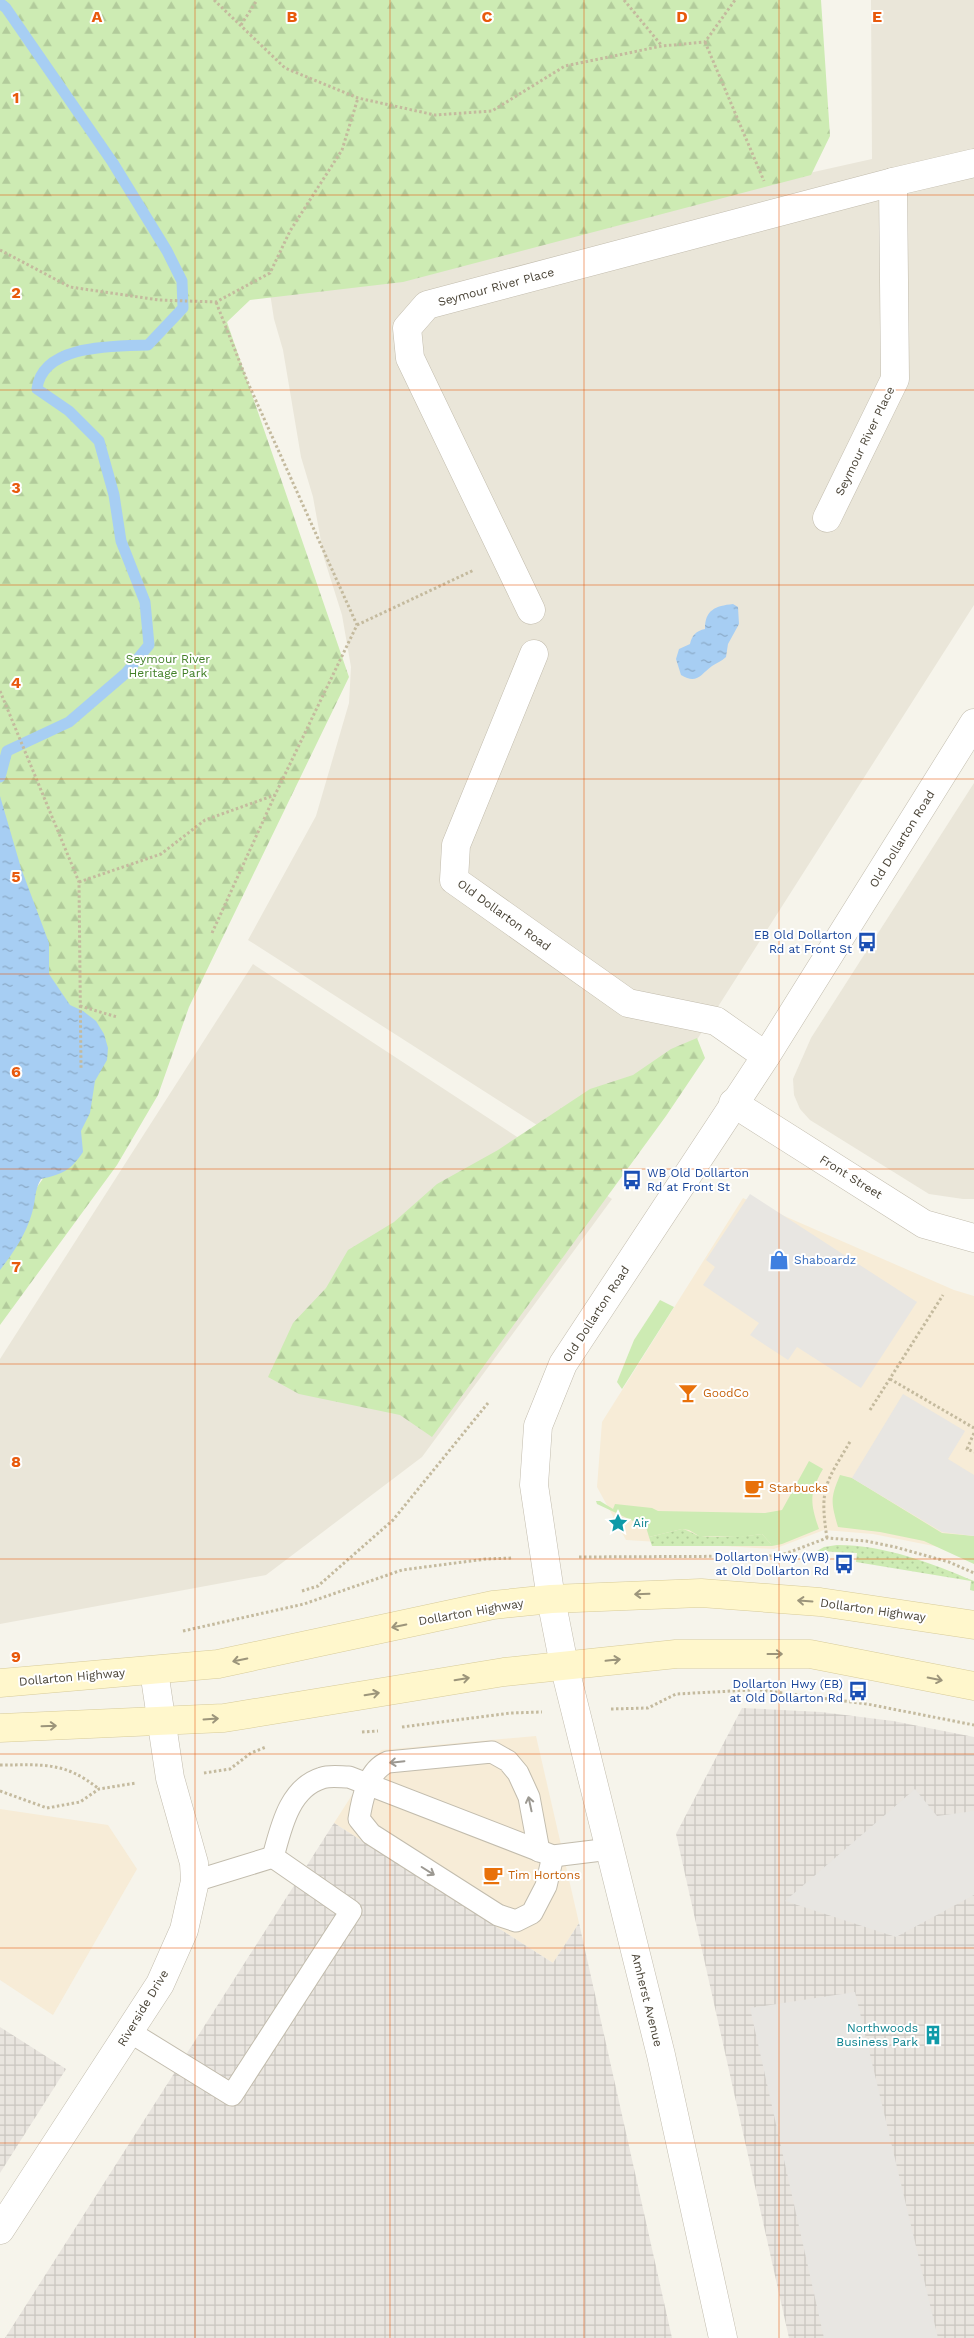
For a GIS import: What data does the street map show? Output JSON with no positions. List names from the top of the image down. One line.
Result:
{"streets":{"main road":["Dollarton Highway"],"street":["Seymour River Place","Old Dollarton Road","Front Street","Amherst Avenue","Riverside Drive"]},"crossings":[["Old Dollarton Road","Front Street"],["Old Dollarton Road","Dollarton Highway"],["Old Dollarton Road","Amherst Avenue"],["Dollarton Highway","Riverside Drive"]],"parks":["Seymour River Heritage Park"],"places":{"bus stop":["EB Old Dollarton Rd at Front St","WB Old Dollarton Rd at Front St","Dollarton Hwy (WB) at Old Dollarton Rd","Dollarton Hwy (EB) at Old Dollarton Rd"],"shop":["Shaboardz"],"bar":["GoodCo"],"cafe":["Starbucks","Tim Hortons"],"place":["Air"],"building":["Northwoods Business Park"]},"grid":{"columns":["A","B","C","D","E"],"rows":["1","2","3","4","5","6","7","8","9"]}}
